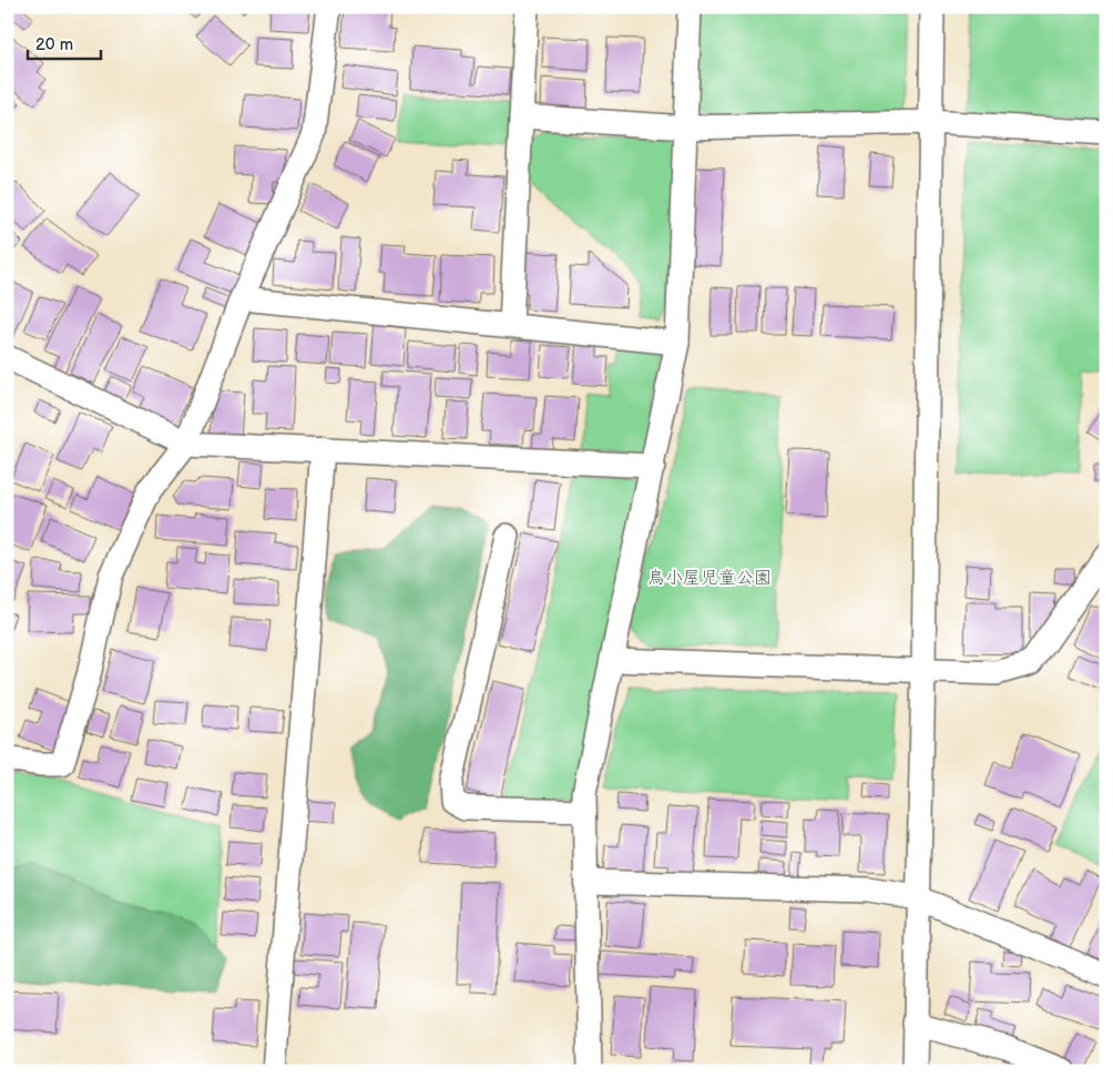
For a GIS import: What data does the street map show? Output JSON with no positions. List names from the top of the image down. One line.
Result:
{"parks":["鳥小屋児童公園"],"scale_bar":"20 m"}
